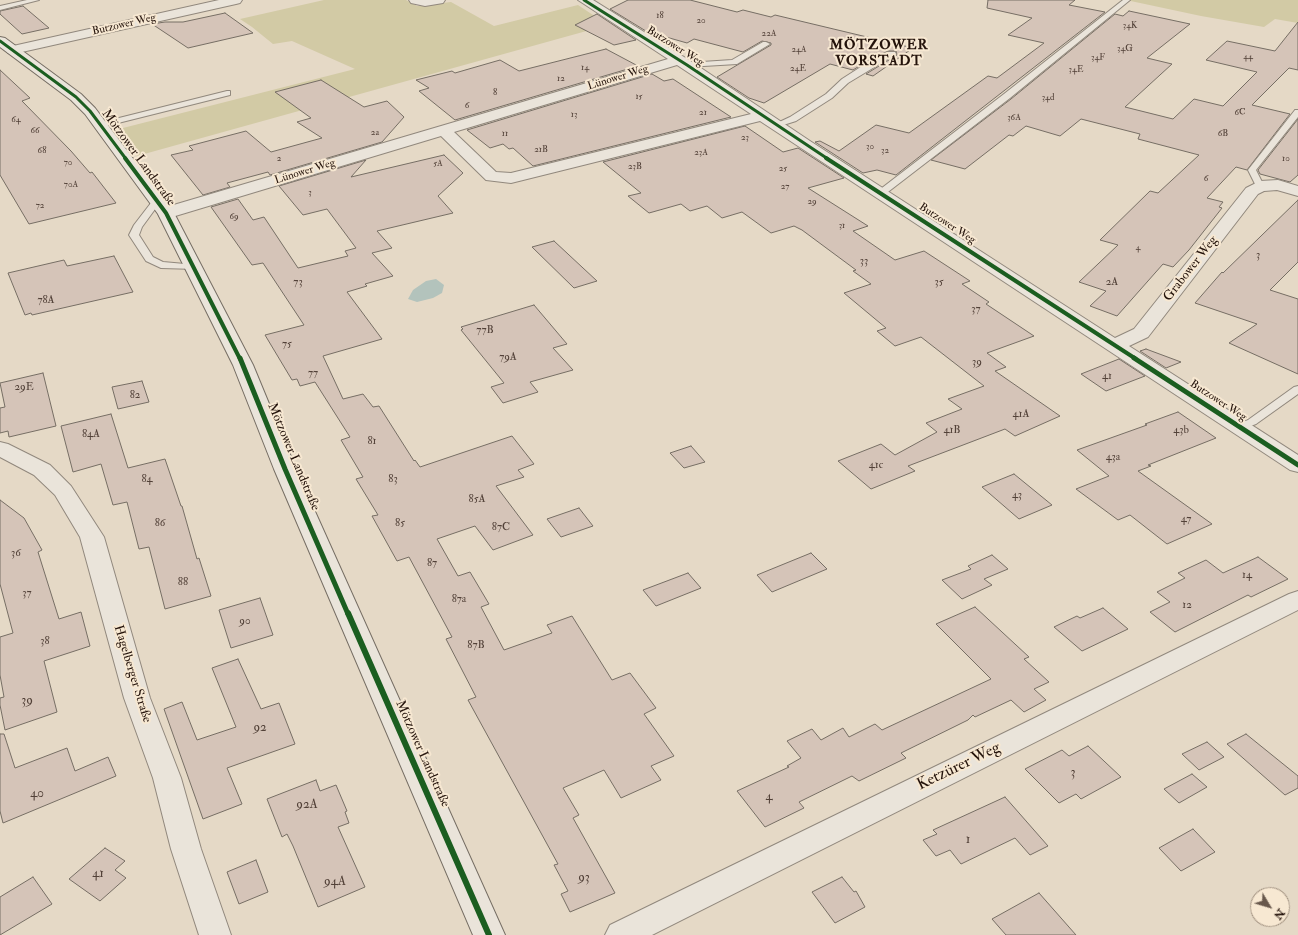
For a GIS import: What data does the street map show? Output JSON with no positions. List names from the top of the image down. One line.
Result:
{"streets":{"street":["Butzower Weg","Lünower Weg","Mötzower Landstraße","Grabower Weg","Hagelberger Straße","Ketzürer Weg"]},"crossings":[["Butzower Weg","Lünower Weg"],["Butzower Weg","Mötzower Landstraße"],["Butzower Weg","Grabower Weg"],["Lünower Weg","Mötzower Landstraße"]],"districts":["MÖTZOWER VORSTADT"],"house_numbers":["18","20","34K","22A","34G","24A","44","34F","14","24E","34E","12","8","15","34d","6","21","6C","13","36A","64","66","2a","11","6B","23","30","21B","68","32","23A","2","10","70","5A","23B","25","6","70A","27","3","29","72","69","31","4","3","33","73","35","2A","78A","37","77B","75","79A","39","77","41","29E","82","41A","41B","43b","84A","81","43a","41c","84","83","43","85A","47","86","85","87C","36","87","14","88","37","87a","12","90","38","87B","39","92","3","40","4","92A","1","41","93","94A"],"north":"bottom right"}
